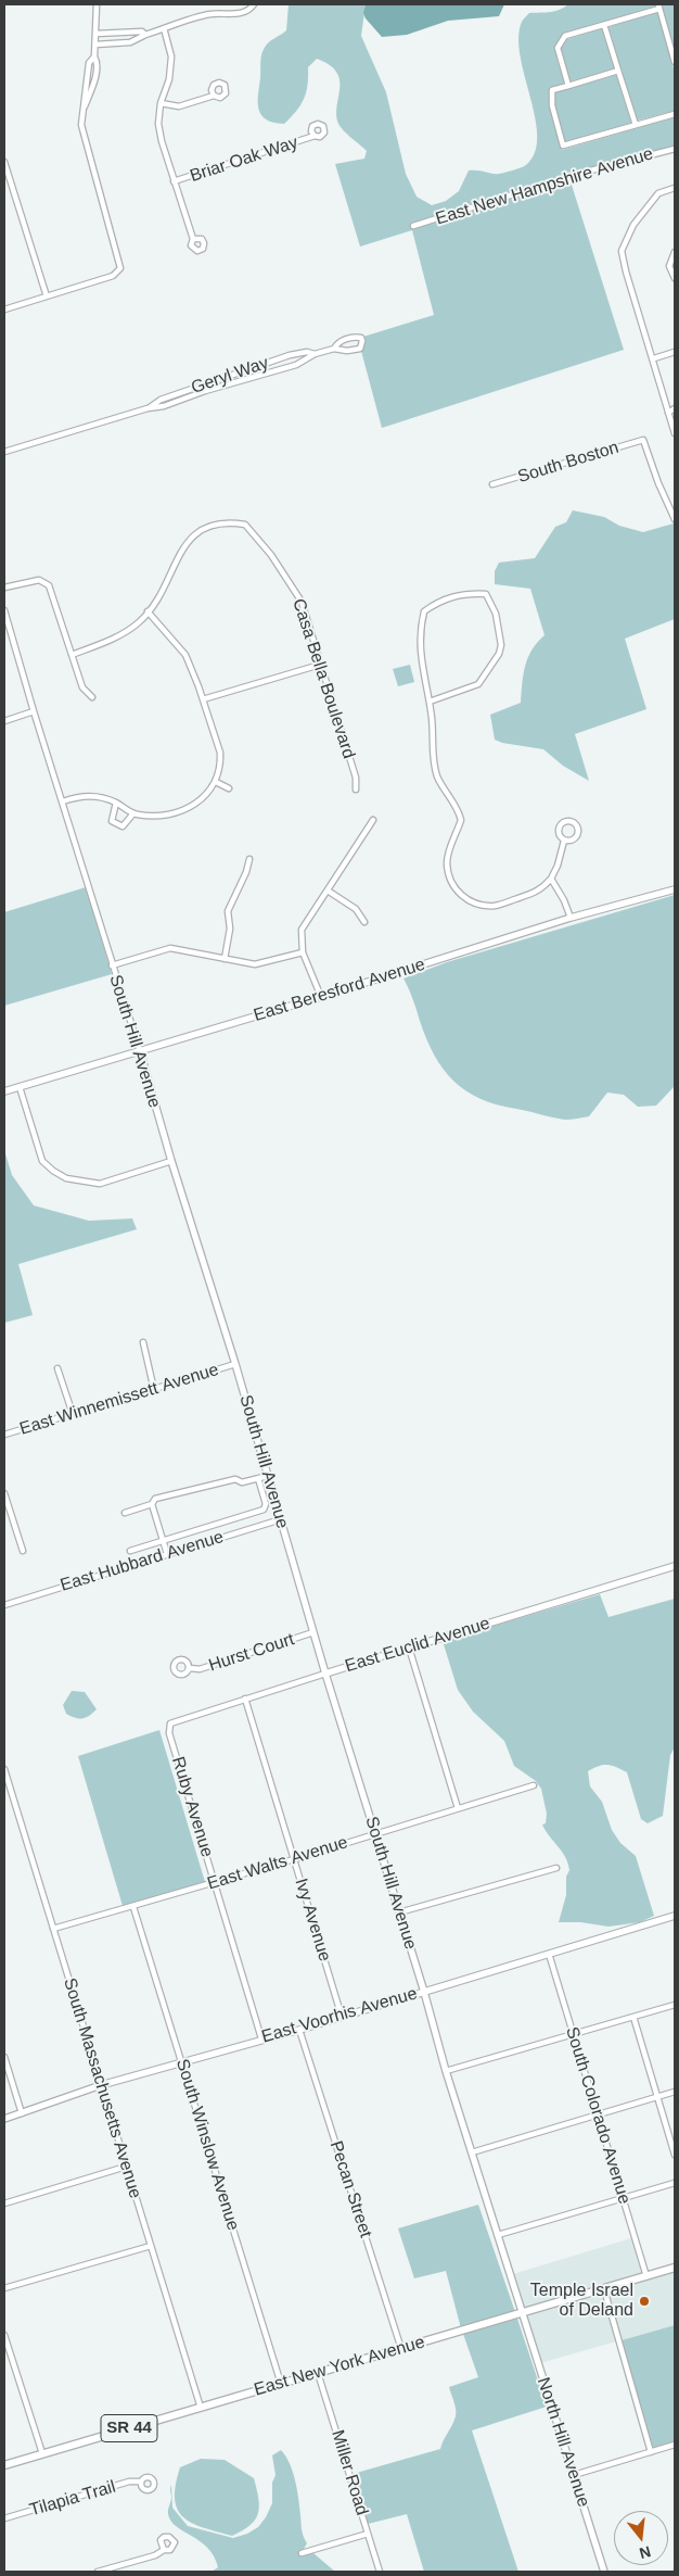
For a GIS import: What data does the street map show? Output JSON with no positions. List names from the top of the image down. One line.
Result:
{"streets":{"main road":["East New York Avenue","SR 44"],"street":["Briar Oak Way","East New Hampshire Avenue","Geryl Way","South Boston","Casa Bella Boulevard","East Beresford Avenue","South Hill Avenue","East Winnemissett Avenue","East Hubbard Avenue","East Euclid Avenue","Hurst Court","Ruby Avenue","East Walts Avenue","Ivy Avenue","East Voorhis Avenue","South Massachusetts Avenue","South Colorado Avenue","South Winslow Avenue","Pecan Street","North Hill Avenue","Miller Road","Tilapia Trail"]},"crossings":[["East Beresford Avenue","South Hill Avenue"],["South Hill Avenue","East Winnemissett Avenue"],["South Hill Avenue","East Hubbard Avenue"],["South Hill Avenue","East Euclid Avenue"],["South Hill Avenue","Hurst Court"],["South Hill Avenue","East Walts Avenue"],["South Hill Avenue","East Voorhis Avenue"],["South Hill Avenue","East New York Avenue"],["South Hill Avenue","North Hill Avenue"],["East Euclid Avenue","Ruby Avenue"],["East Euclid Avenue","Ivy Avenue"],["Ruby Avenue","East Walts Avenue"],["Ruby Avenue","East Voorhis Avenue"],["East Walts Avenue","Ivy Avenue"],["East Walts Avenue","South Massachusetts Avenue"],["East Walts Avenue","South Winslow Avenue"],["Ivy Avenue","East Voorhis Avenue"],["East Voorhis Avenue","South Massachusetts Avenue"],["East Voorhis Avenue","South Colorado Avenue"],["East Voorhis Avenue","South Winslow Avenue"],["East Voorhis Avenue","Pecan Street"],["South Massachusetts Avenue","East New York Avenue"],["South Colorado Avenue","East New York Avenue"],["South Winslow Avenue","East New York Avenue"],["Pecan Street","East New York Avenue"],["East New York Avenue","North Hill Avenue"],["East New York Avenue","Miller Road"]],"places":["Temple Israel of Deland"],"north":"bottom"}
